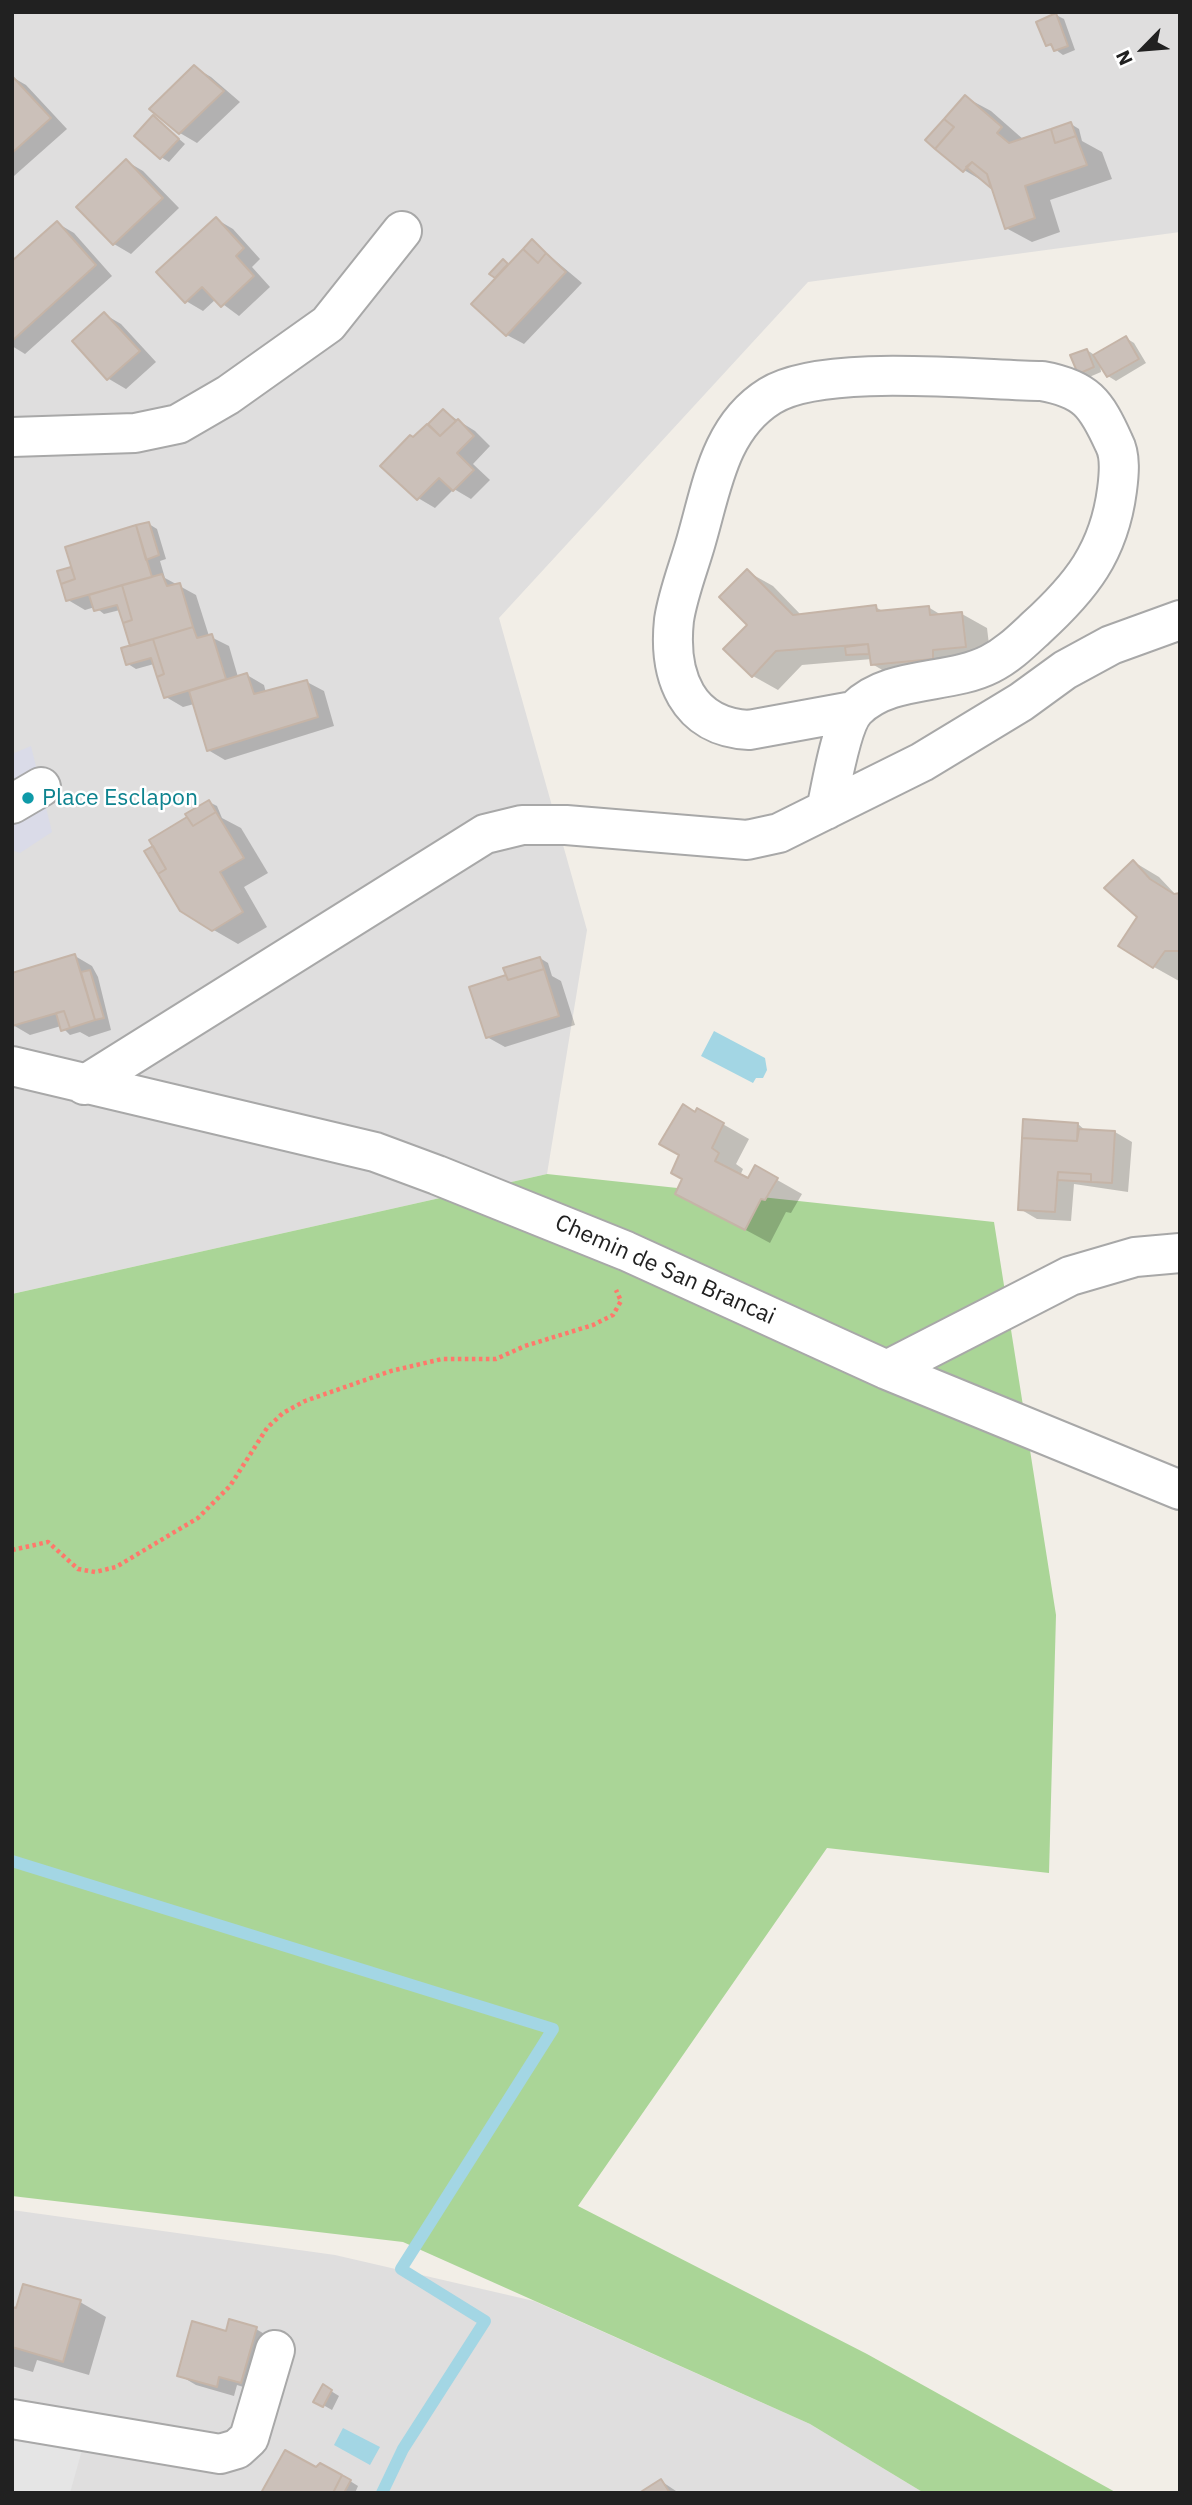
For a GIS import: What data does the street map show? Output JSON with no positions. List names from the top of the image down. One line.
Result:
{"streets":{"street":["Chemin de San Brancai"]},"places":["Place Esclapon"],"north":"bottom left"}
